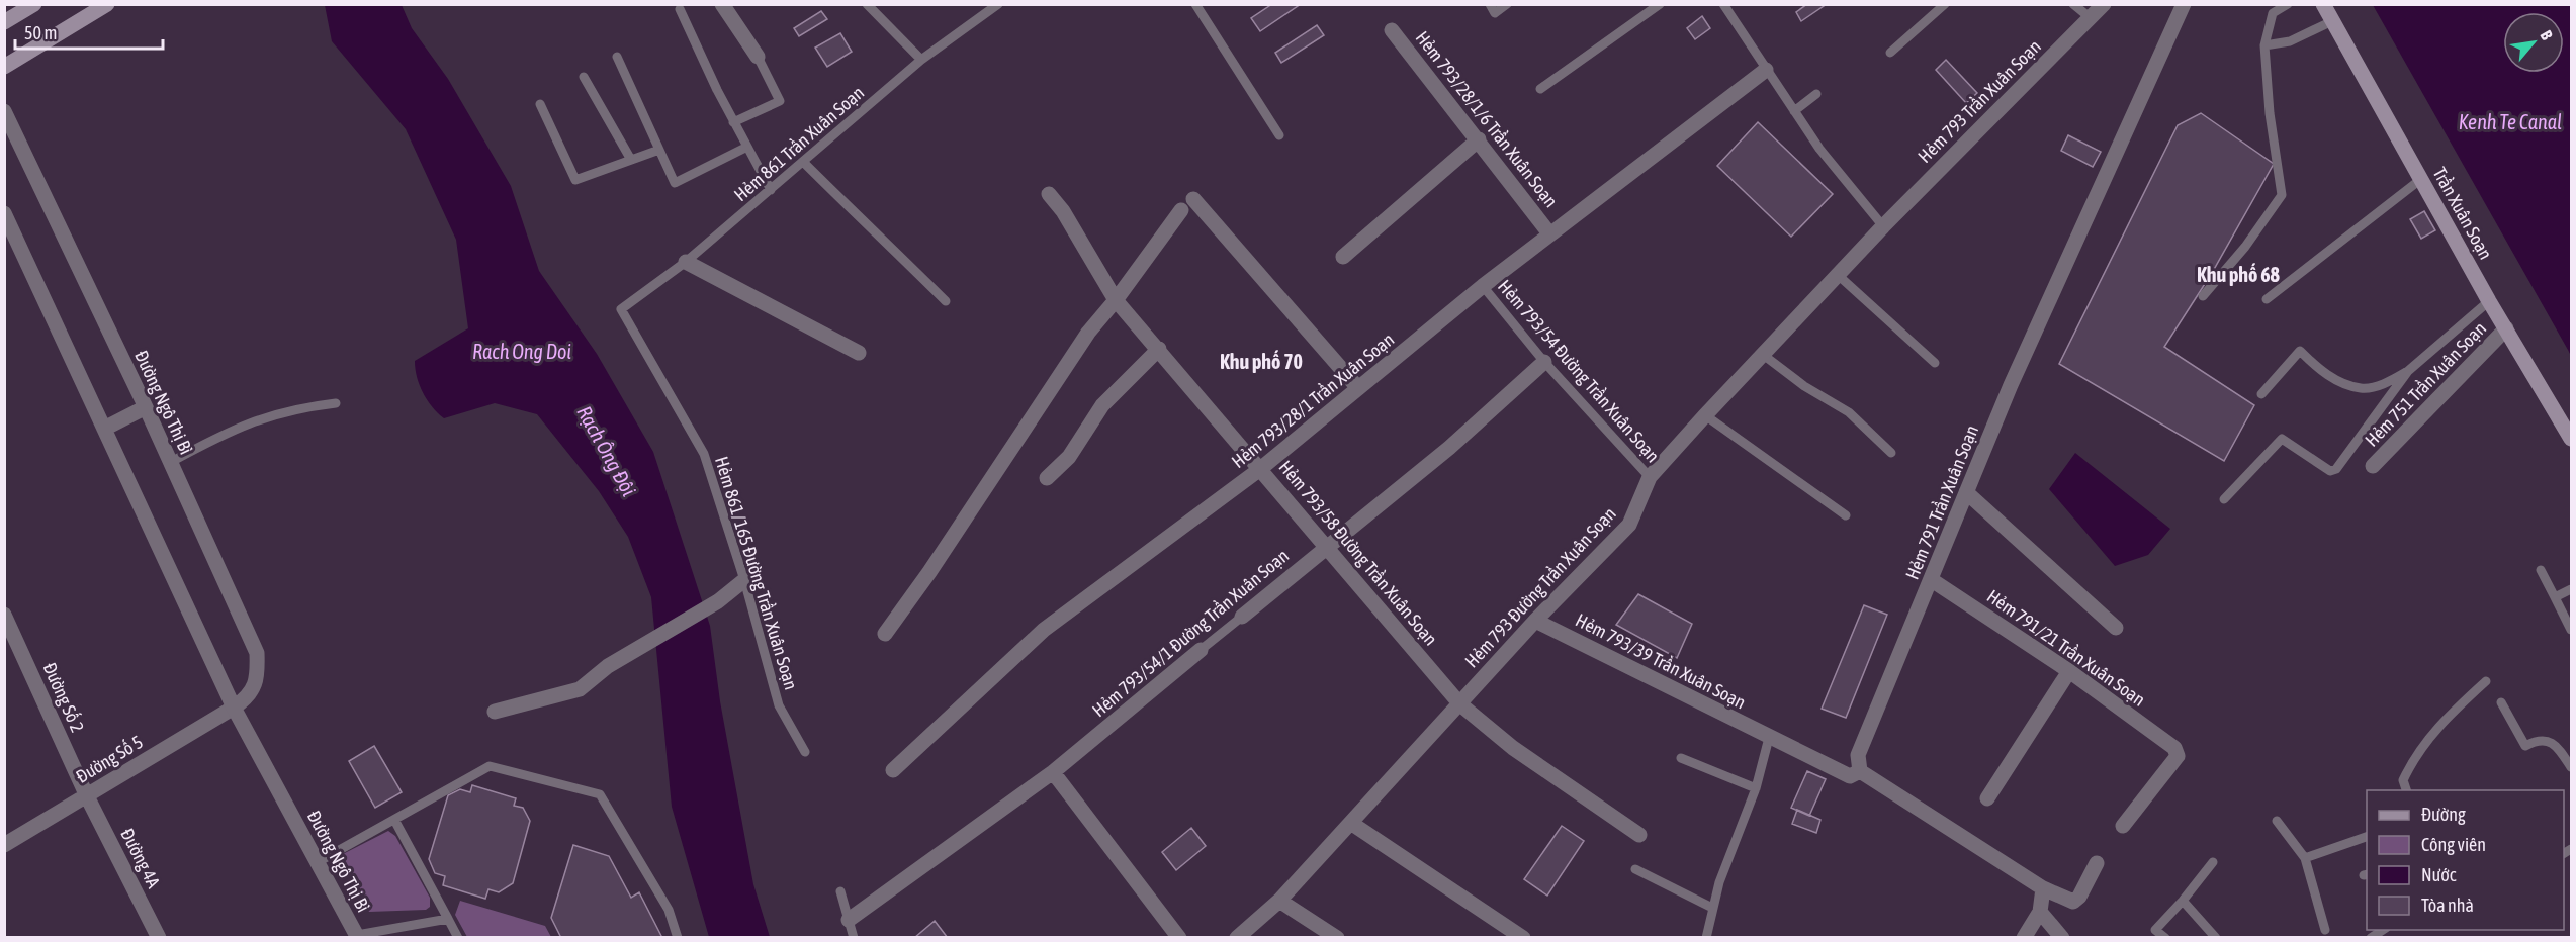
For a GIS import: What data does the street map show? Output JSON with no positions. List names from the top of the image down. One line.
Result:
{"streets":{"main road":["Trần Xuân Soạn"],"street":["Hẻm 793 Trần Xuân Soạn","Hẻm 793/28/1/6 Trần Xuân Soạn","Hẻm 751 Trần Xuân Soạn","Hẻm 793/28/1 Trần Xuân Soạn","Đường Ngô Thị Bì","Hẻm 791 Trần Xuân Soạn","Hẻm 793/58 Đường Trần Xuân Soạn","Hẻm 793 Đường Trần Xuân Soạn","Hẻm 793/54/1 Đường Trần Xuân Soạn","Hẻm 791/21 Trần Xuân Soạn","Hẻm 793/39 Trần Xuân Soạn","Đường Số 2","Đường Số 5","Đường 4A"],"lane":["Hẻm 861 Trần Xuân Soạn","Hẻm 793/54 Đường Trần Xuân Soạn","Hẻm 861/165 Đường Trần Xuân Soạn"]},"crossings":[["Hẻm 793 Trần Xuân Soạn","Hẻm 793 Đường Trần Xuân Soạn"],["Hẻm 793/28/1/6 Trần Xuân Soạn","Hẻm 793/28/1 Trần Xuân Soạn"],["Hẻm 861 Trần Xuân Soạn","Hẻm 861/165 Đường Trần Xuân Soạn"],["Trần Xuân Soạn","Hẻm 751 Trần Xuân Soạn"],["Hẻm 793/54 Đường Trần Xuân Soạn","Hẻm 793/28/1 Trần Xuân Soạn"],["Hẻm 793/54 Đường Trần Xuân Soạn","Hẻm 793 Đường Trần Xuân Soạn"],["Hẻm 793/54 Đường Trần Xuân Soạn","Hẻm 793/54/1 Đường Trần Xuân Soạn"],["Hẻm 793/28/1 Trần Xuân Soạn","Hẻm 793/58 Đường Trần Xuân Soạn"],["Đường Ngô Thị Bì","Đường Số 5"],["Hẻm 791 Trần Xuân Soạn","Hẻm 791/21 Trần Xuân Soạn"],["Hẻm 791 Trần Xuân Soạn","Hẻm 793/39 Trần Xuân Soạn"],["Hẻm 793/58 Đường Trần Xuân Soạn","Hẻm 793 Đường Trần Xuân Soạn"],["Hẻm 793/58 Đường Trần Xuân Soạn","Hẻm 793/54/1 Đường Trần Xuân Soạn"],["Hẻm 793 Đường Trần Xuân Soạn","Hẻm 793/39 Trần Xuân Soạn"],["Đường Số 2","Đường Số 5"],["Đường Số 2","Đường 4A"],["Đường Số 5","Đường 4A"]],"districts":["Khu phố 68","Khu phố 70"],"water":["Kenh Te Canal","Rach Ong Doi","Rạch Ông Đội"],"legend":["Đường","Công viên","Nước","Tòa nhà"],"scale_bar":"50 m","north":"top right"}
